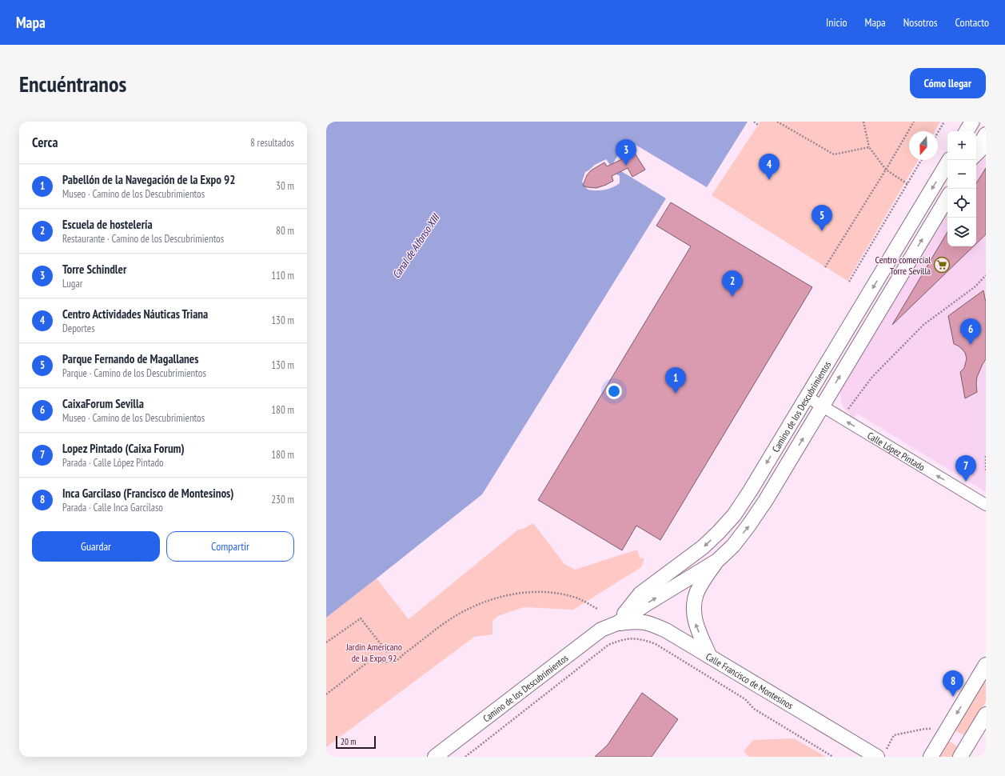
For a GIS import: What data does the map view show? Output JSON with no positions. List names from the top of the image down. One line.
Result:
{"streets":{"street":["Camino de los Descubrimientos","Calle López Pintado","Calle Francisco de Montesinos"]},"crossings":[["Camino de los Descubrimientos","Calle López Pintado"],["Camino de los Descubrimientos","Calle Francisco de Montesinos"]],"one_way":["Calle López Pintado"],"water":["Canal de Alfonso XIII"],"parks":["Jardín Americano de la Expo 92"],"places":{"supermarket":["Centro comercial Torre Sevilla"]},"scale_bar":"20 m","north":"bottom","page":{"header":"Mapa","nav":["Inicio","Mapa","Nosotros","Contacto"],"buttons":["Cómo llegar",["Guardar","Compartir"]],"title":"Encuéntranos","heading":["Cerca","8 resultados"],"map_buttons":["+","−"],"pins":["3","4","5","2","6","1","7","8"],"list":[{"mark":"1","name":"Pabellón de la Navegación de la Expo 92","note":"Museo · Camino de los Descubrimientos","value":"30 m"},{"mark":"2","name":"Escuela de hostelería","note":"Restaurante · Camino de los Descubrimientos","value":"80 m"},{"mark":"3","name":"Torre Schindler","note":"Lugar","value":"110 m"},{"mark":"4","name":"Centro Actividades Náuticas Triana","note":"Deportes","value":"130 m"},{"mark":"5","name":"Parque Fernando de Magallanes","note":"Parque · Camino de los Descubrimientos","value":"130 m"},{"mark":"6","name":"CaixaForum Sevilla","note":"Museo · Camino de los Descubrimientos","value":"180 m"},{"mark":"7","name":"Lopez Pintado (Caixa Forum)","note":"Parada · Calle López Pintado","value":"180 m"},{"mark":"8","name":"Inca Garcilaso (Francisco de Montesinos)","note":"Parada · Calle Inca Garcilaso","value":"230 m"}],"scale":"20 m"}}
